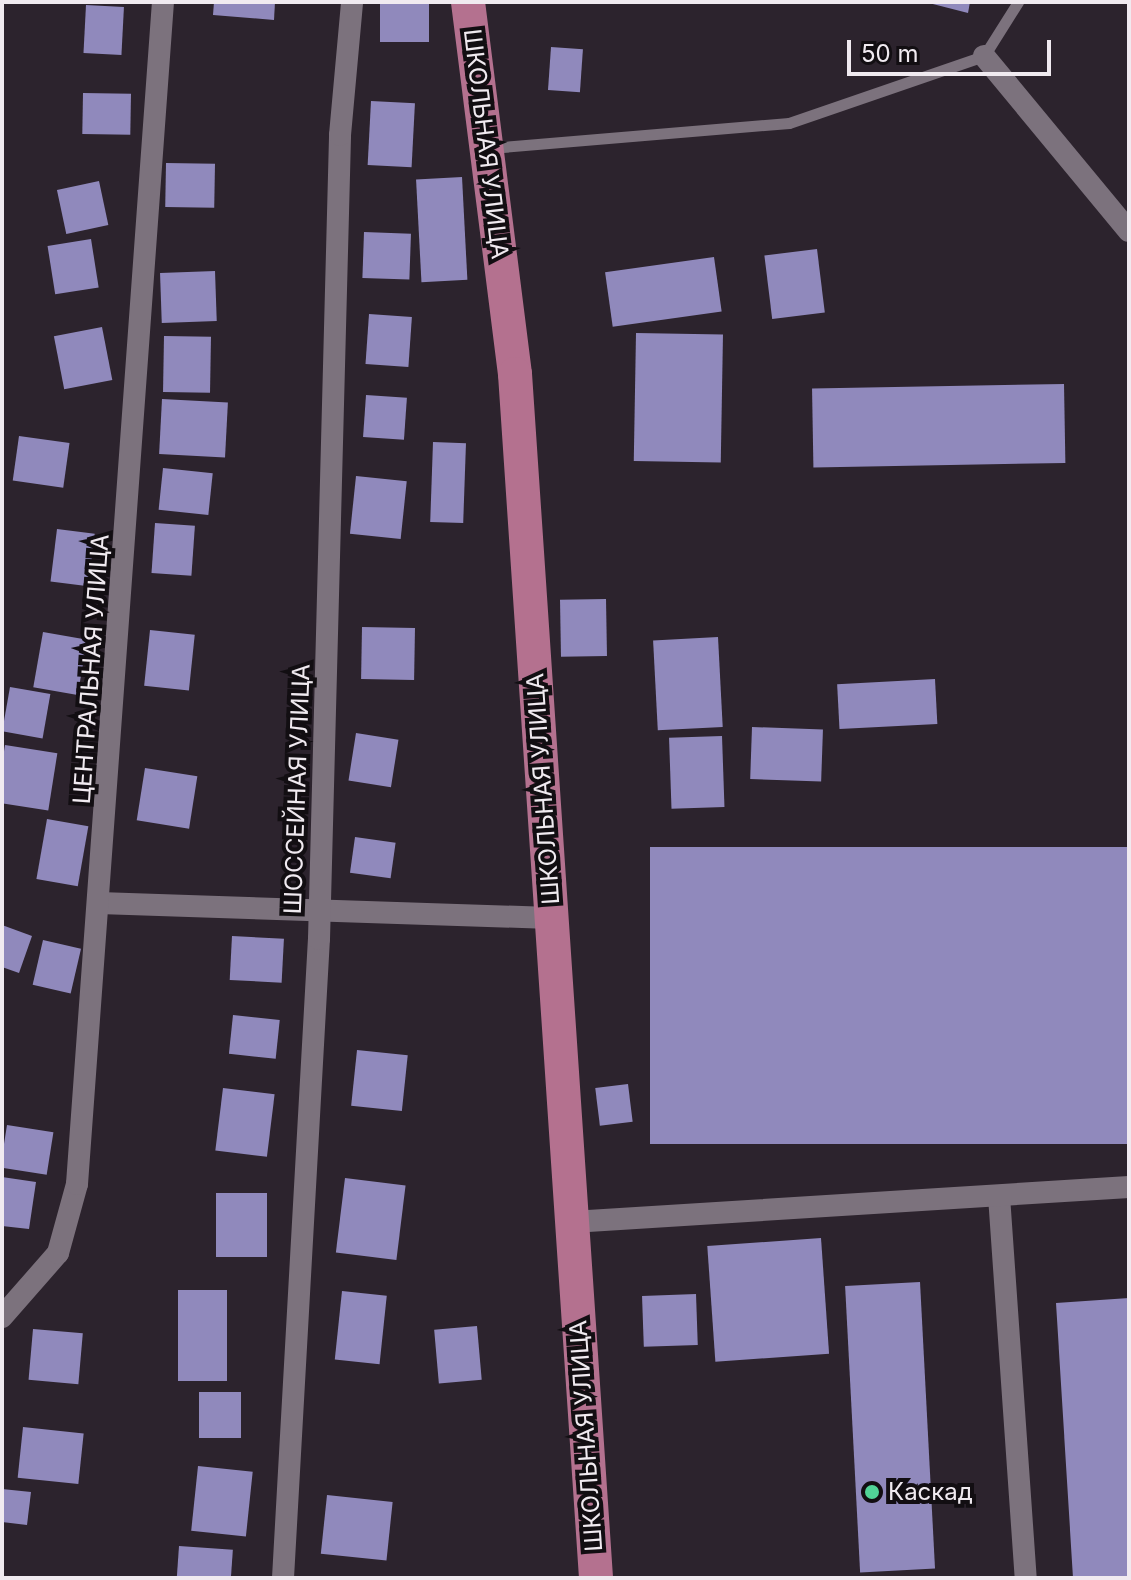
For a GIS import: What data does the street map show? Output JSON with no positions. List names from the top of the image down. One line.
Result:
{"streets":{"main road":["ШКОЛЬНАЯ УЛИЦА"],"street":["ЦЕНТРАЛЬНАЯ УЛИЦА","ШОССЕЙНАЯ УЛИЦА"]},"places":["Каскад"],"scale_bar":"50 m"}
